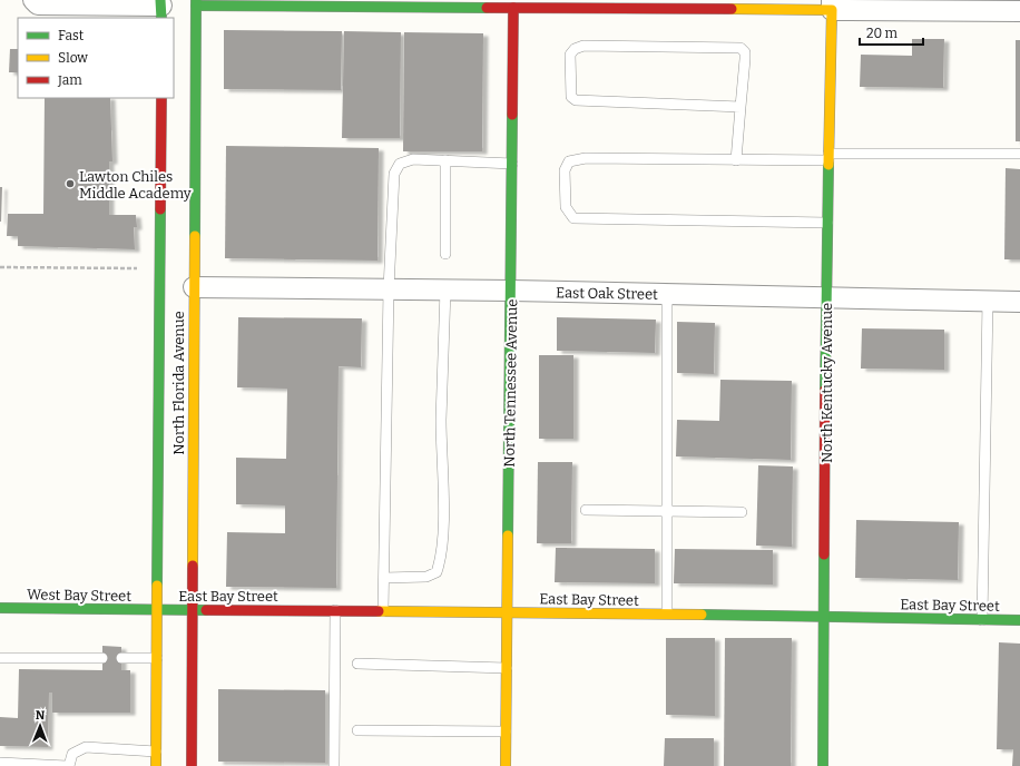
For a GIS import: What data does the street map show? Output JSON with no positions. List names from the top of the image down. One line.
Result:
{"streets":{"street":["East Oak Street","North Florida Avenue","North Tennessee Avenue","North Kentucky Avenue","West Bay Street","East Bay Street"]},"crossings":[["East Oak Street","North Florida Avenue"],["East Oak Street","North Tennessee Avenue"],["East Oak Street","North Kentucky Avenue"],["North Florida Avenue","West Bay Street"],["North Florida Avenue","East Bay Street"],["North Tennessee Avenue","East Bay Street"],["North Kentucky Avenue","East Bay Street"],["West Bay Street","East Bay Street"]],"places":["Lawton Chiles Middle Academy"],"legend":["Fast","Slow","Jam"],"scale_bar":"20 m","north":"top"}
